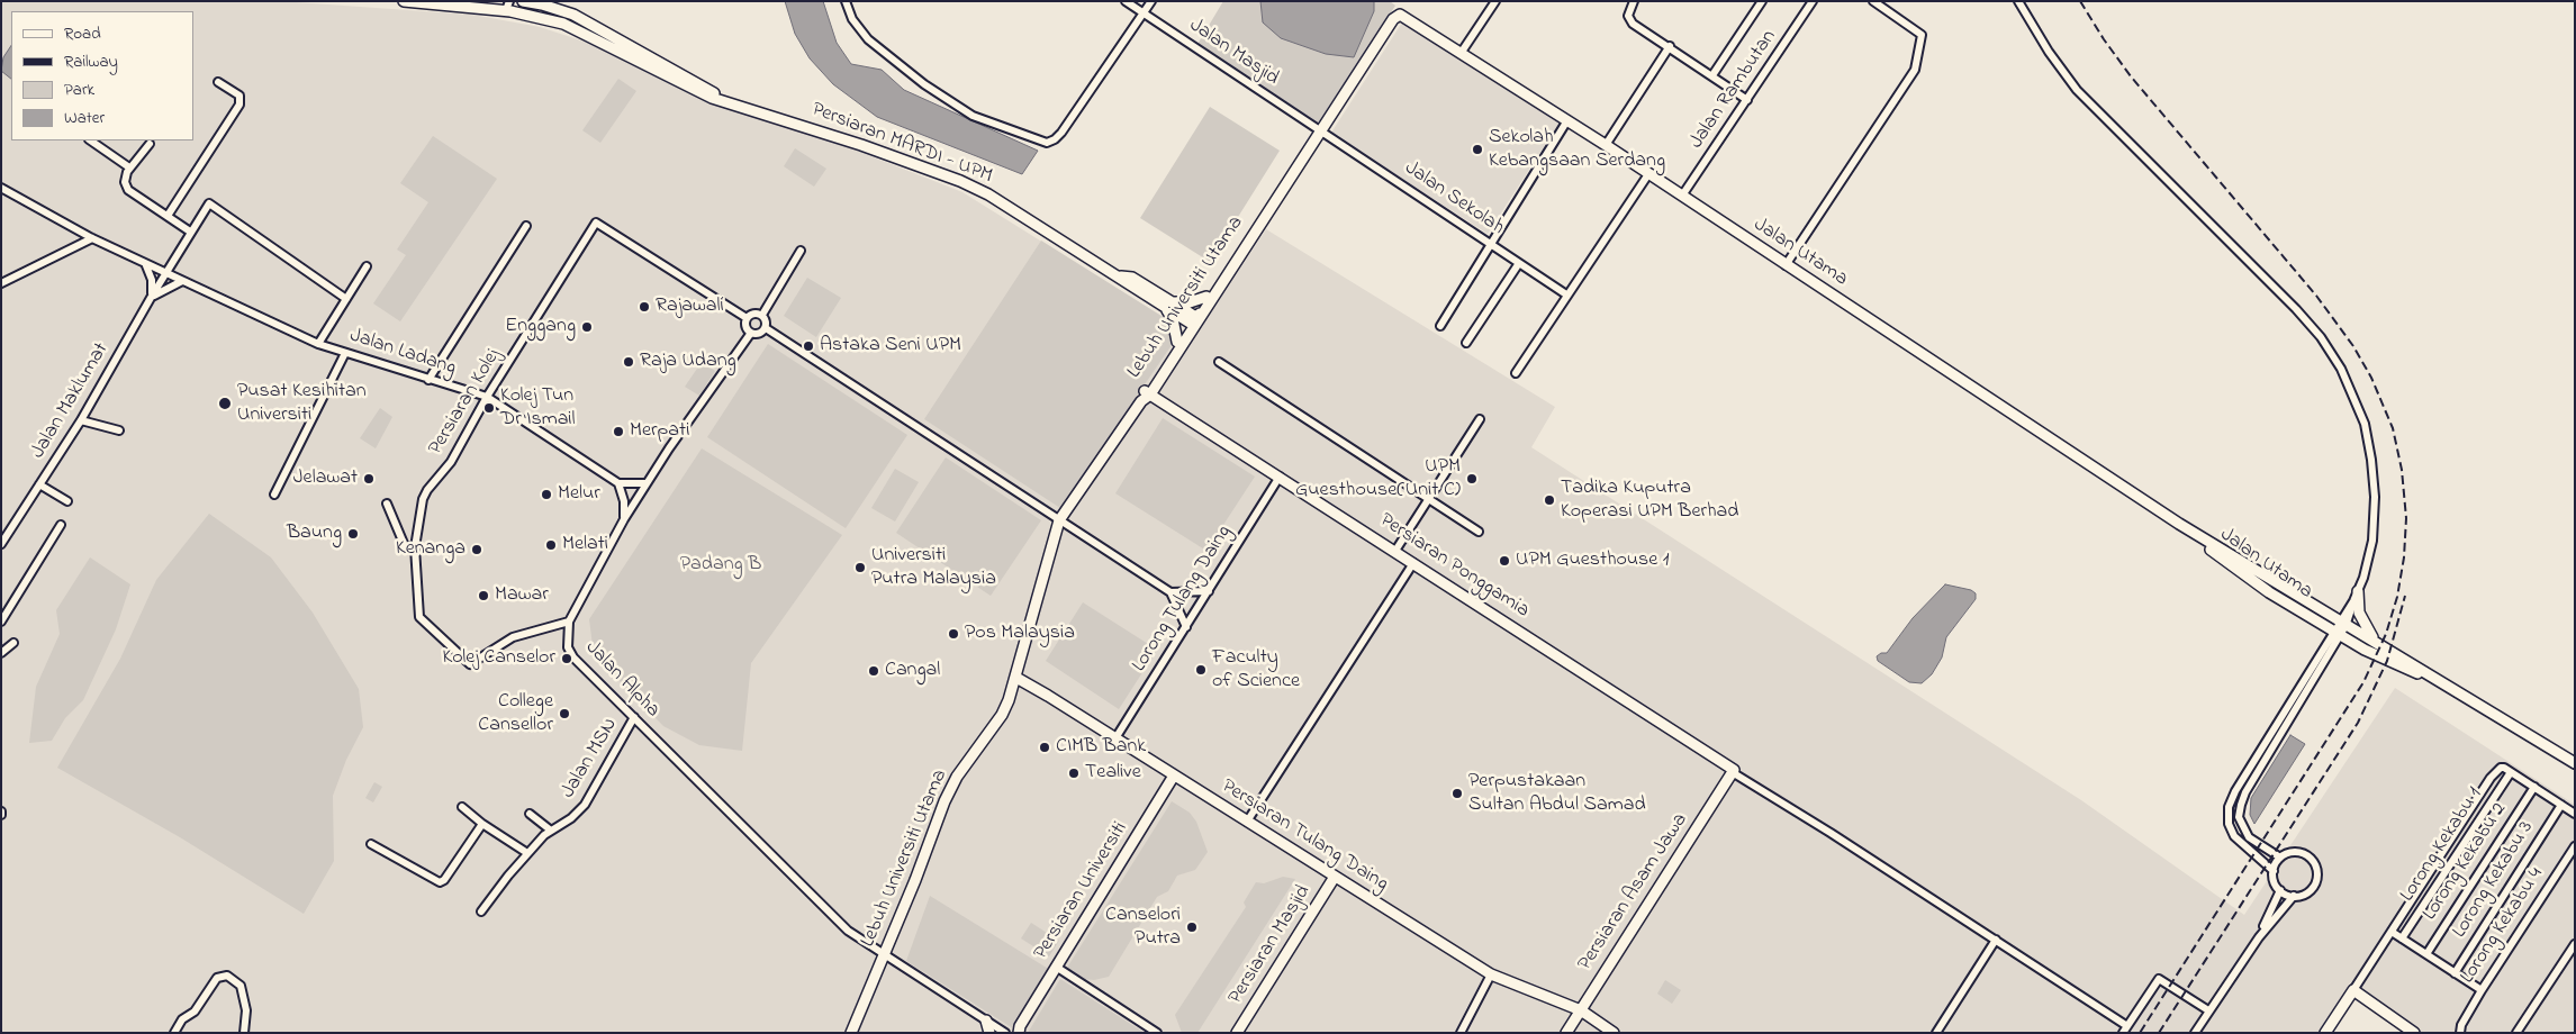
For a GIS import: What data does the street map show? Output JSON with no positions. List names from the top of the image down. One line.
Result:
{"streets":{"street":["Jalan Masjid","Jalan Rambutan","Persiaran MARDI - UPM","Jalan Sekolah","Jalan Utama","Lebuh Universiti Utama","Jalan Ladang","Jalan Maklumat","Persiaran Kolej","Persiaran Ponggamia","Lorong Tulang Daing","Jalan Alpha","Jalan MSN","Persiaran Tulang Daing","Lorong Kekabu 1","Lorong Kekabu 2","Lorong Kekabu 3","Persiaran Universiti","Persiaran Asam Jawa","Lorong Kekabu 4","Persiaran Masjid"]},"crossings":[["Jalan Masjid","Jalan Sekolah"],["Jalan Masjid","Jalan Utama"],["Jalan Masjid","Lebuh Universiti Utama"],["Jalan Rambutan","Jalan Utama"],["Persiaran MARDI - UPM","Lebuh Universiti Utama"],["Jalan Sekolah","Jalan Utama"],["Jalan Sekolah","Lebuh Universiti Utama"],["Jalan Utama","Lebuh Universiti Utama"],["Lebuh Universiti Utama","Persiaran Ponggamia"],["Lebuh Universiti Utama","Jalan Alpha"],["Lebuh Universiti Utama","Persiaran Tulang Daing"],["Jalan Ladang","Jalan Maklumat"],["Jalan Ladang","Persiaran Kolej"],["Persiaran Kolej","Jalan Alpha"],["Persiaran Ponggamia","Lorong Tulang Daing"],["Persiaran Ponggamia","Persiaran Asam Jawa"],["Lorong Tulang Daing","Persiaran Tulang Daing"],["Jalan Alpha","Jalan MSN"],["Persiaran Tulang Daing","Persiaran Universiti"],["Persiaran Tulang Daing","Persiaran Asam Jawa"],["Persiaran Tulang Daing","Persiaran Masjid"]],"parks":["Padang B"],"places":["Sekolah Kebangsaan Serdang","Rajawali","Enggang","Astaka Seni UPM","Raja Udang","Pusat Kesihitan Universiti","Kolej Tun Dr Ismail","Merpati","Jelawat","UPM Guesthouse(Unit C)","Melur","Tadika Kuputra Koperasi UPM Berhad","Baung","Melati","Kenanga","UPM Guesthouse 1","Universiti Putra Malaysia","Mawar","Pos Malaysia","Kolej Canselor","Faculty of Science","Cangal","College Cansellor","CIMB Bank","Tealive","Perpustakaan Sultan Abdul Samad","Canselori Putra"],"legend":["Road","Railway","Park","Water"]}
